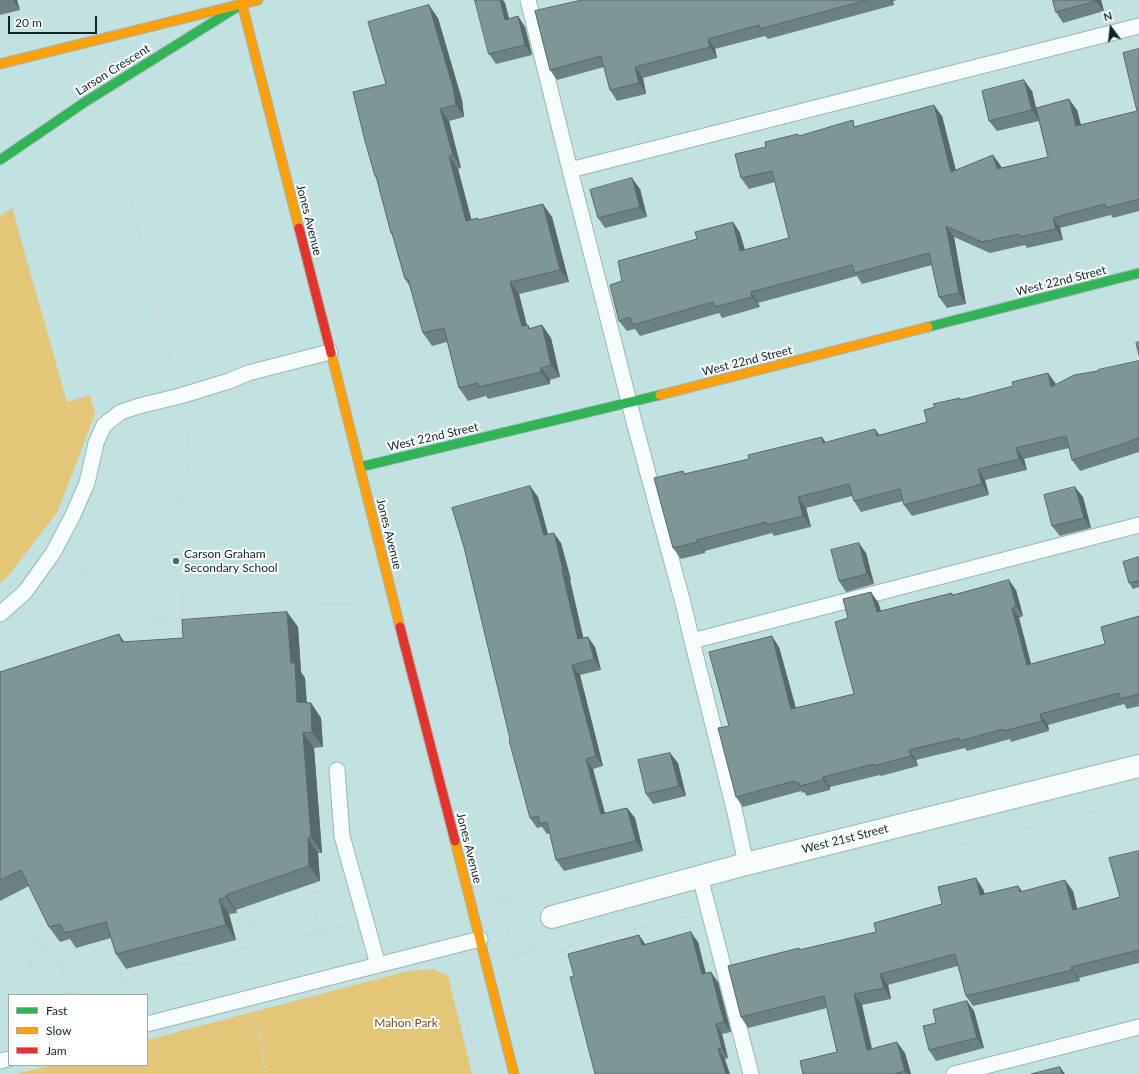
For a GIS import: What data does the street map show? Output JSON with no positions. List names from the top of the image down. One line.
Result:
{"streets":{"street":["Larson Crescent","Jones Avenue","West 22nd Street","West 21st Street"]},"crossings":[["Larson Crescent","Jones Avenue"],["Jones Avenue","West 22nd Street"]],"parks":["Mahon Park"],"places":["Carson Graham Secondary School"],"legend":["Fast","Slow","Jam"],"scale_bar":"20 m","north":"top"}
